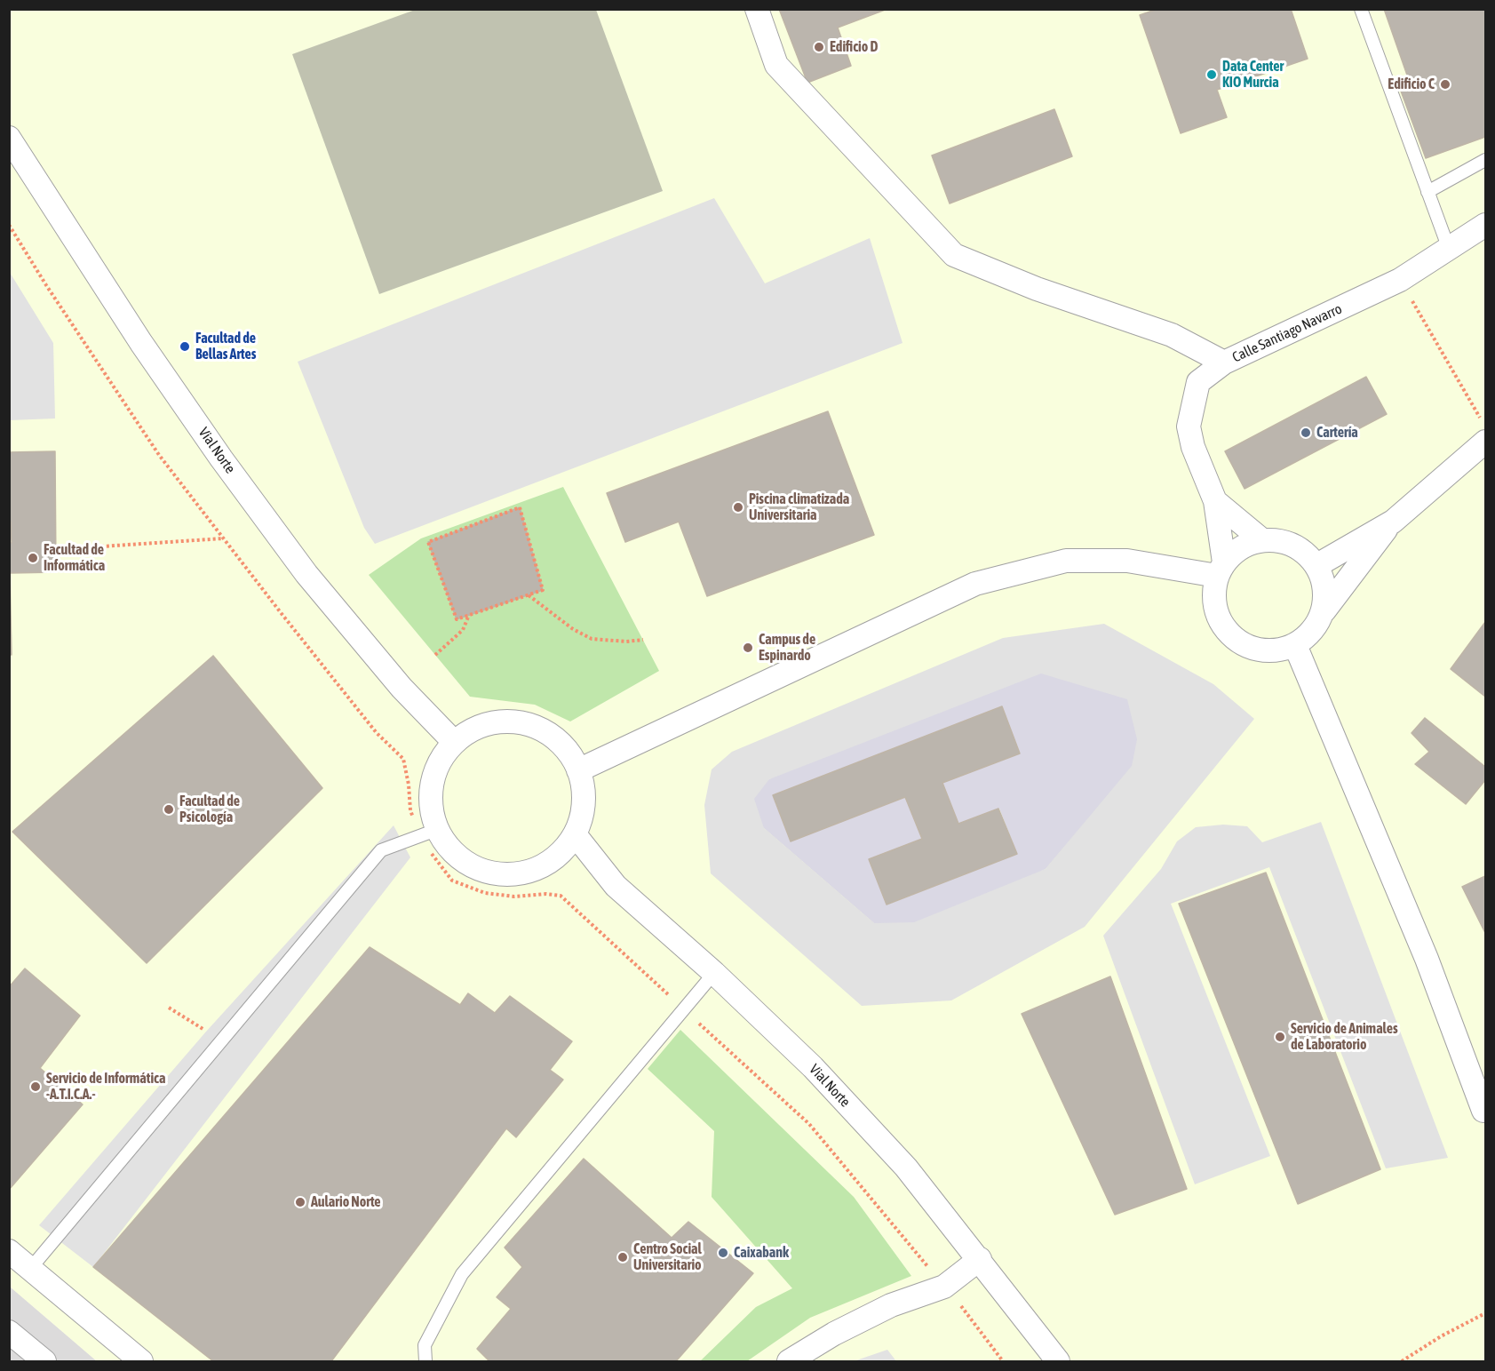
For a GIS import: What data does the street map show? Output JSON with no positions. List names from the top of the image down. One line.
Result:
{"streets":{"street":["Calle Santiago Navarro","Vial Norte"]},"places":["Edificio D","Data Center KIO Murcia","Edificio C","Facultad de Bellas Artes","Cartería","Piscina climatizada Universitaria","Facultad de Informática","Campus de Espinardo","Facultad de Psicología","Servicio de Animales de Laboratorio","Servicio de Informática -A.T.I.C.A.-","Aulario Norte","Caixabank","Centro Social Universitario"]}
